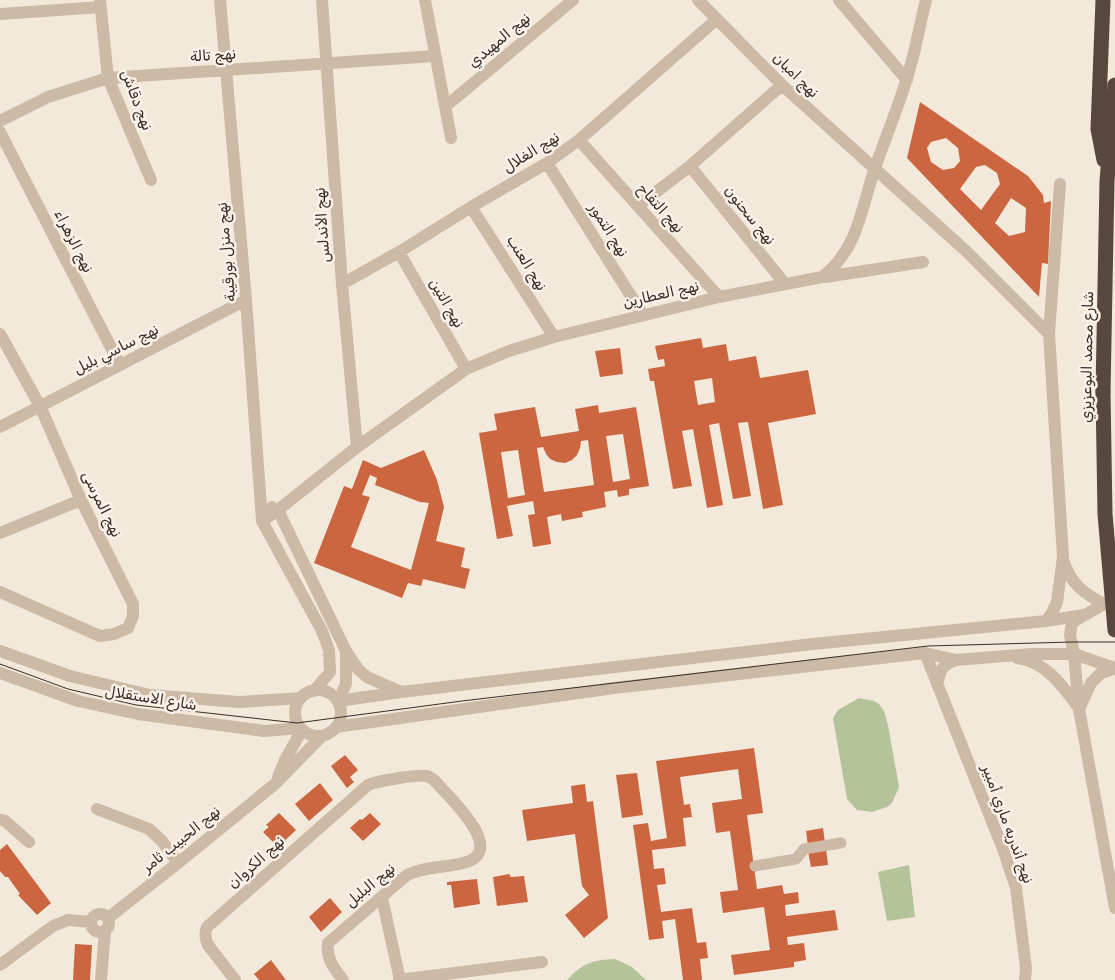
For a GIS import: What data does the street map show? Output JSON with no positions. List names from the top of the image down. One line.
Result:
{"streets":{"highway":["شارع محمد البوعزيزي"],"street":["نهج المهيدي","نهج تالة","نهج امبان","نهج دقاش","نهج الغلال","نهج التفاح","نهج سحنون","نهج الأندلس","نهج التمور","نهج الزهراء","نهج منزل بورقيبة","نهج العنب","نهج العطارين","نهج التين","نهج ساسي بليل","نهج المرسى","شارع الاستقلال","نهج أندريه ماري أمبير","نهج الحبيب ثامر","نهج الكروان","نهج البلبل"]},"crossings":[["نهج تالة","نهج دقاش"],["نهج تالة","نهج الأندلس"],["نهج تالة","نهج منزل بورقيبة"],["نهج امبان","نهج الغلال"],["نهج الغلال","نهج التفاح"],["نهج الغلال","نهج الأندلس"],["نهج الغلال","نهج التمور"],["نهج الغلال","نهج العنب"],["نهج الغلال","نهج التين"],["نهج التفاح","نهج العطارين"],["نهج سحنون","نهج العطارين"],["نهج الأندلس","نهج العطارين"],["نهج التمور","نهج العطارين"],["نهج الزهراء","نهج ساسي بليل"],["نهج منزل بورقيبة","نهج العطارين"],["نهج منزل بورقيبة","نهج ساسي بليل"],["نهج العنب","نهج العطارين"],["نهج العطارين","نهج التين"],["نهج ساسي بليل","نهج المرسى"],["شارع الاستقلال","نهج الحبيب ثامر"],["نهج الكروان","نهج البلبل"]]}
